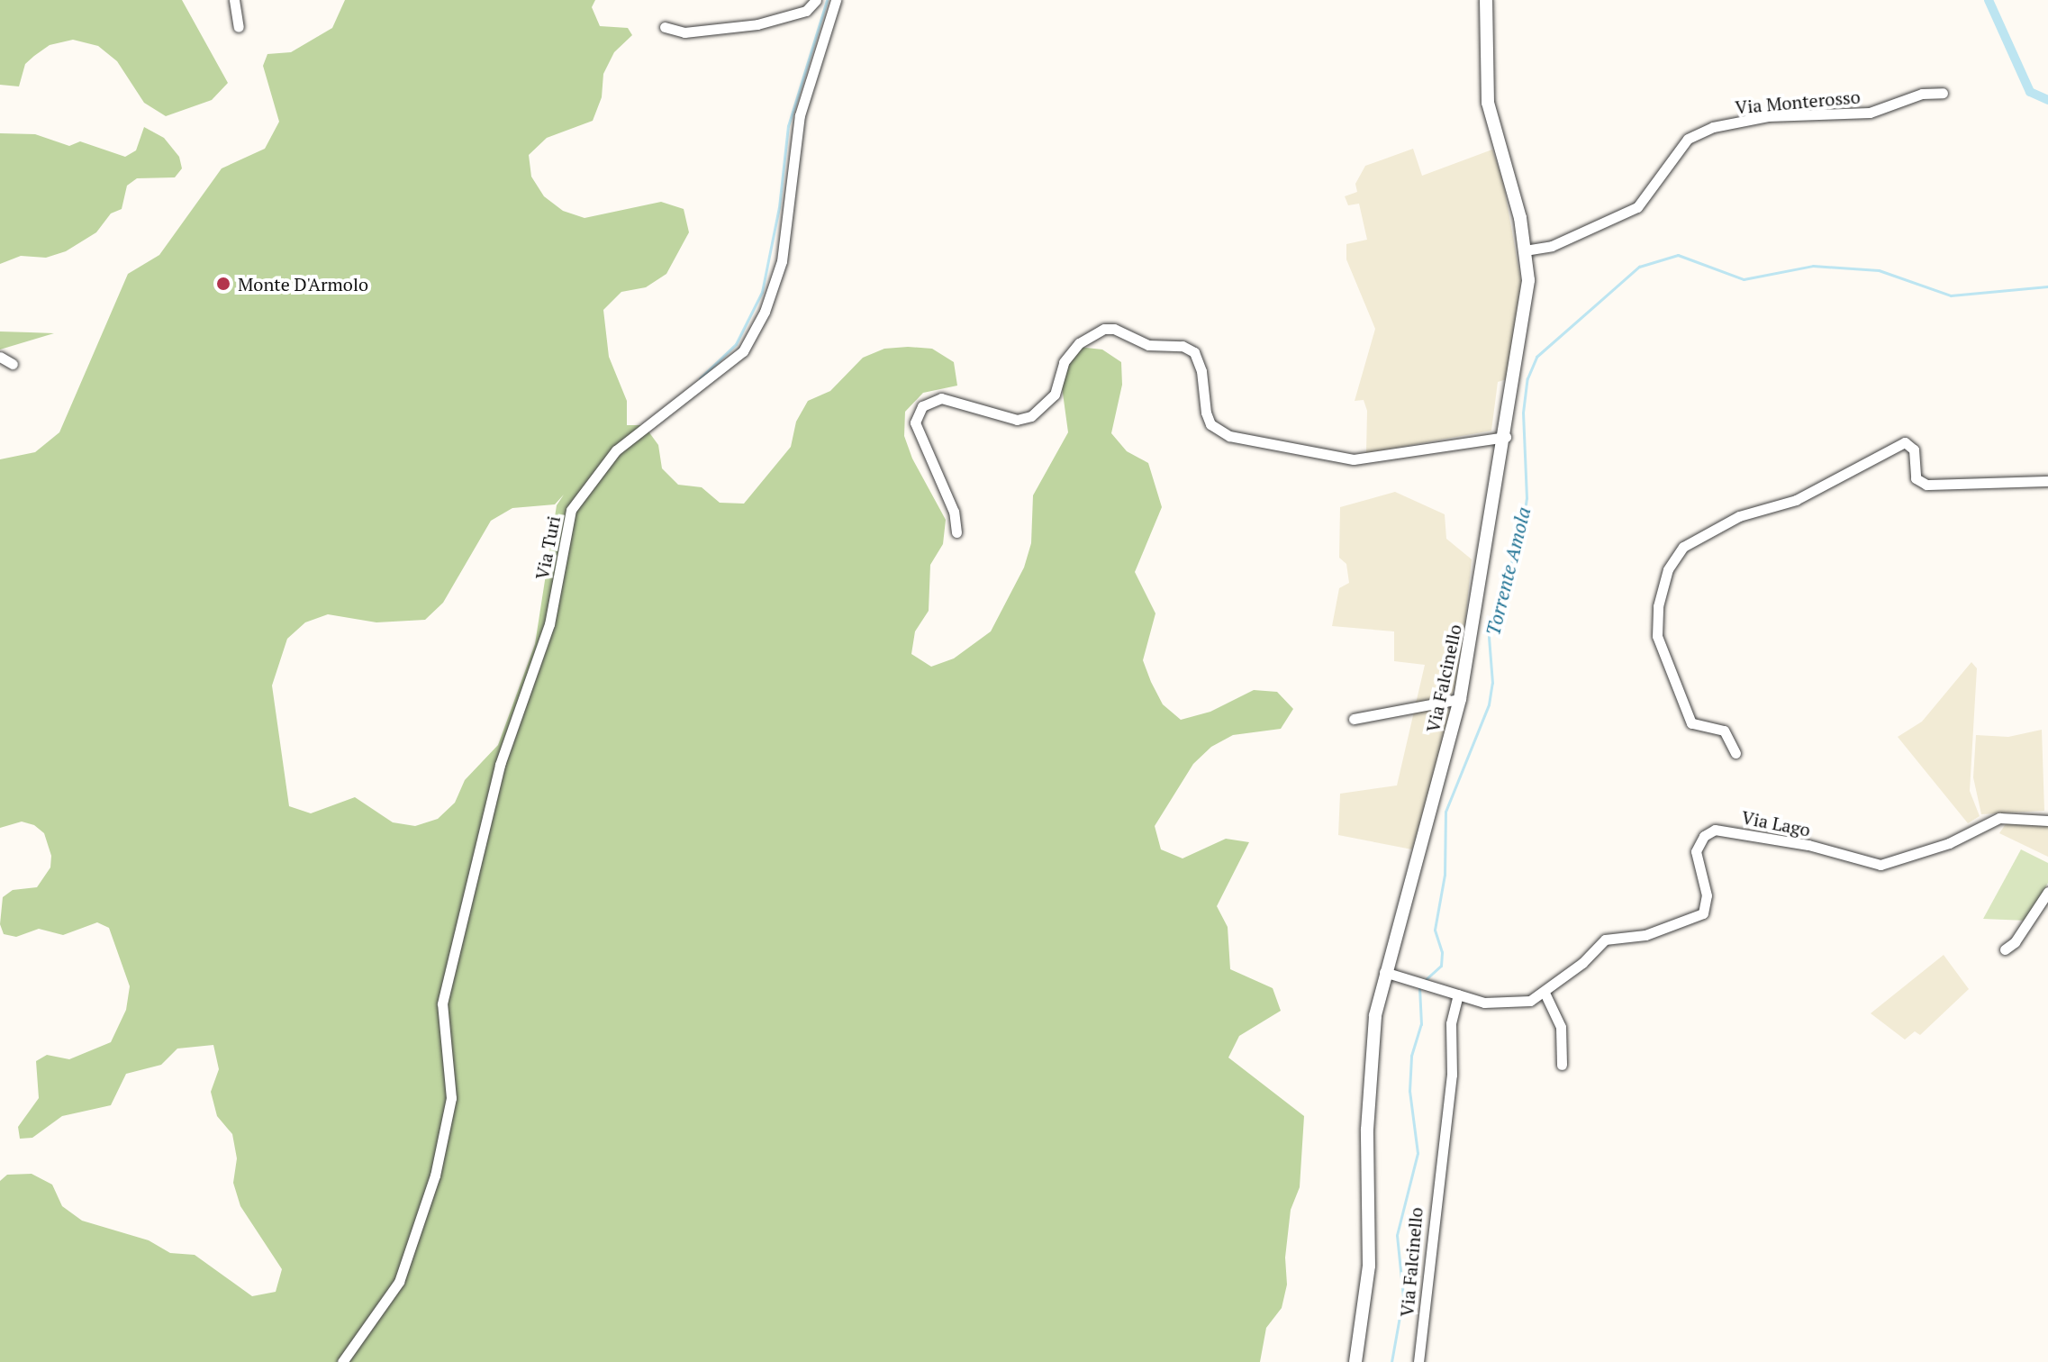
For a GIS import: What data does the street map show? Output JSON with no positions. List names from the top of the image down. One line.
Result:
{"streets":{"street":["Via Monterosso","Via Turi","Via Falcinello","Via Lago"]},"crossings":[["Via Monterosso","Via Falcinello"],["Via Falcinello","Via Lago"]],"water":["Torrente Amola"],"places":["Monte D'Armolo"]}
